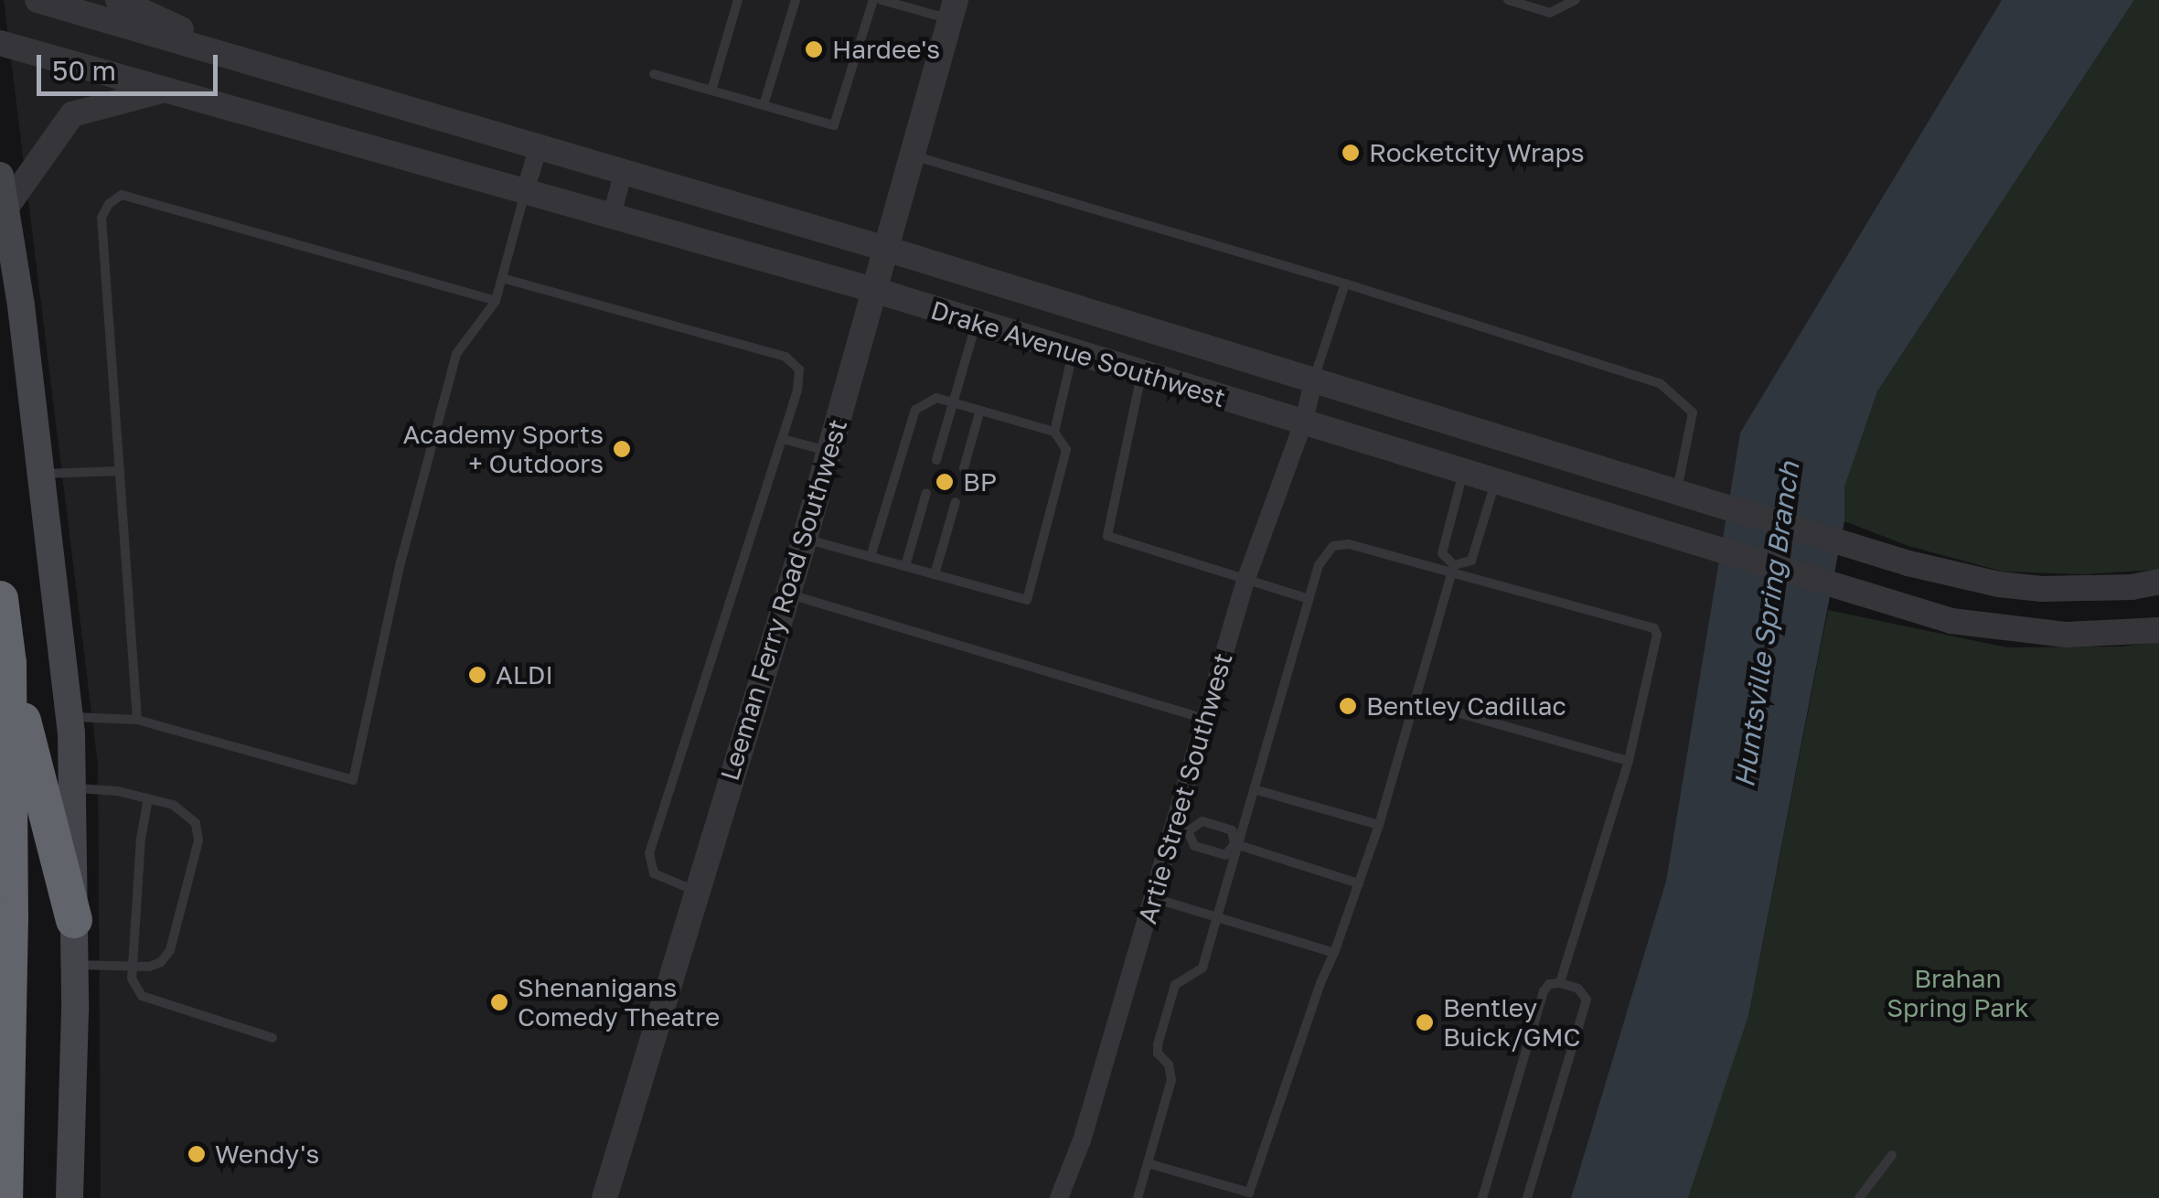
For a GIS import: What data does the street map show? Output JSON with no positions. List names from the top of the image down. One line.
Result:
{"streets":{"street":["Drake Avenue Southwest","Leeman Ferry Road Southwest","Artie Street Southwest"]},"crossings":[["Drake Avenue Southwest","Leeman Ferry Road Southwest"],["Drake Avenue Southwest","Artie Street Southwest"]],"water":["Huntsville Spring Branch"],"parks":["Brahan Spring Park"],"places":["Hardee's","Rocketcity Wraps","Academy Sports + Outdoors","BP","ALDI","Bentley Cadillac","Shenanigans Comedy Theatre","Bentley Buick/GMC","Wendy's"],"scale_bar":"50 m"}
